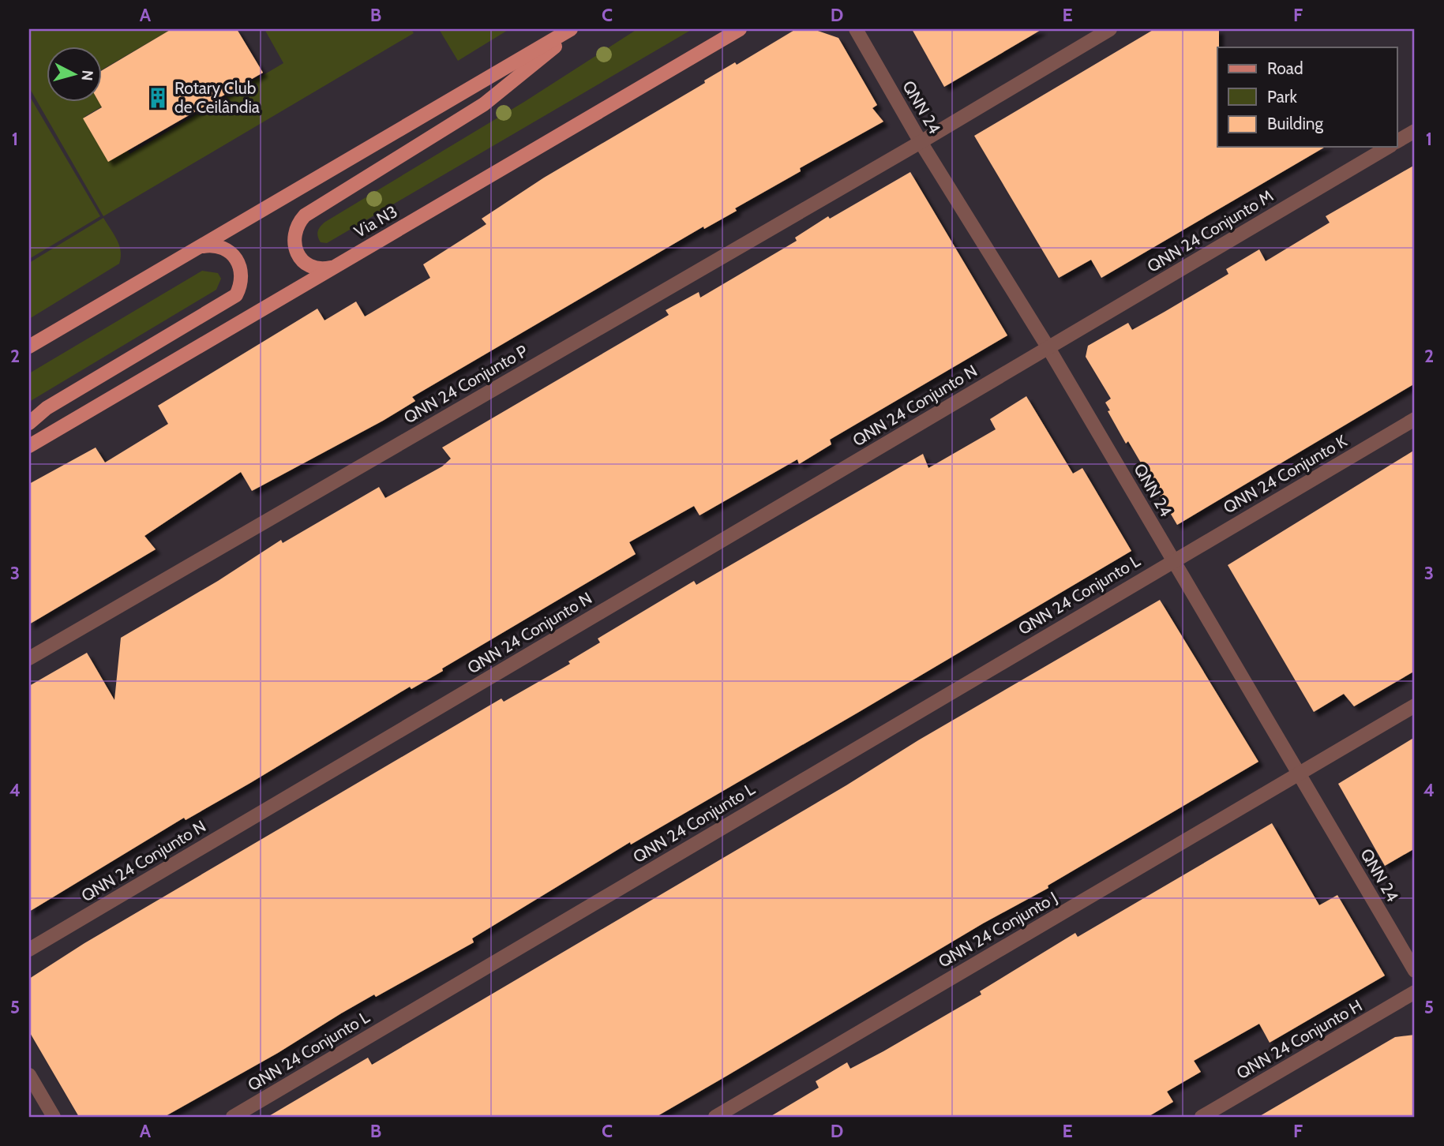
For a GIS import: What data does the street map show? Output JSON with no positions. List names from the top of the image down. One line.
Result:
{"streets":{"main road":["Via N3"],"street":["QNN 24","QNN 24 Conjunto M","QNN 24 Conjunto P","QNN 24 Conjunto N","QNN 24 Conjunto K","QNN 24 Conjunto L","QNN 24 Conjunto J","QNN 24 Conjunto H"]},"crossings":[["QNN 24","QNN 24 Conjunto M"],["QNN 24","QNN 24 Conjunto P"],["QNN 24","QNN 24 Conjunto N"],["QNN 24","QNN 24 Conjunto K"],["QNN 24","QNN 24 Conjunto L"],["QNN 24","QNN 24 Conjunto J"],["QNN 24 Conjunto M","QNN 24 Conjunto N"],["QNN 24 Conjunto K","QNN 24 Conjunto L"]],"places":{"building":["Rotary Club de Ceilândia"]},"legend":["Road","Park","Building"],"north":"right","grid":{"columns":["A","B","C","D","E","F"],"rows":["1","2","3","4","5"]}}
